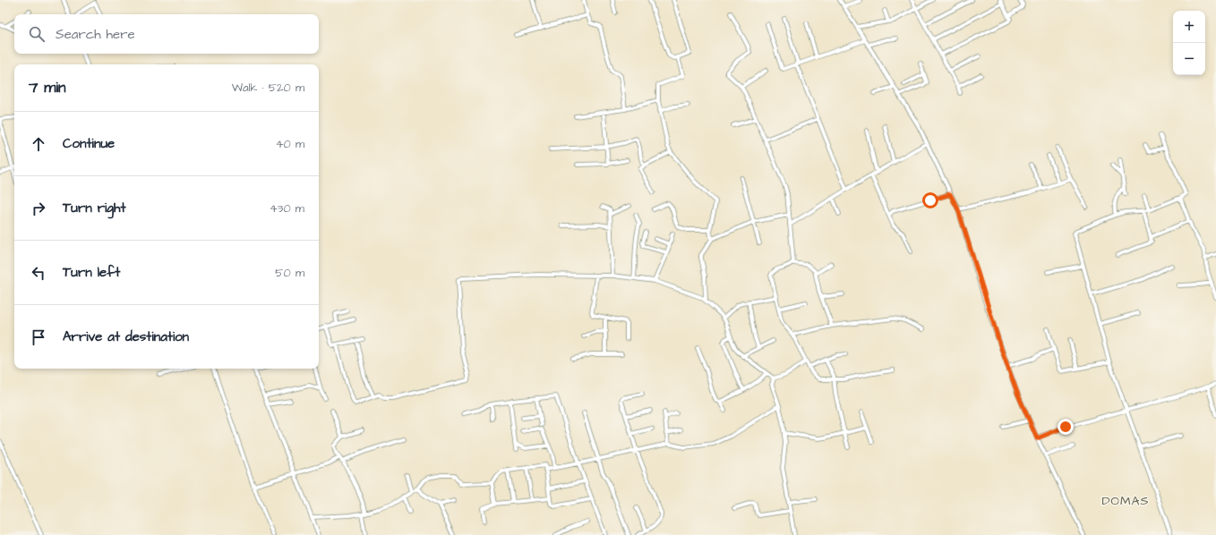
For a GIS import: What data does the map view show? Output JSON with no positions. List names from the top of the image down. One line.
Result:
{"districts":["DOMAS"],"page":{"map_buttons":["+","−"],"search":"Search here","heading":["7 min","Walk · 520 m"],"list":[["Continue","40 m"],["Turn right","430 m"],["Turn left","50 m"],"Arrive at destination"]}}
